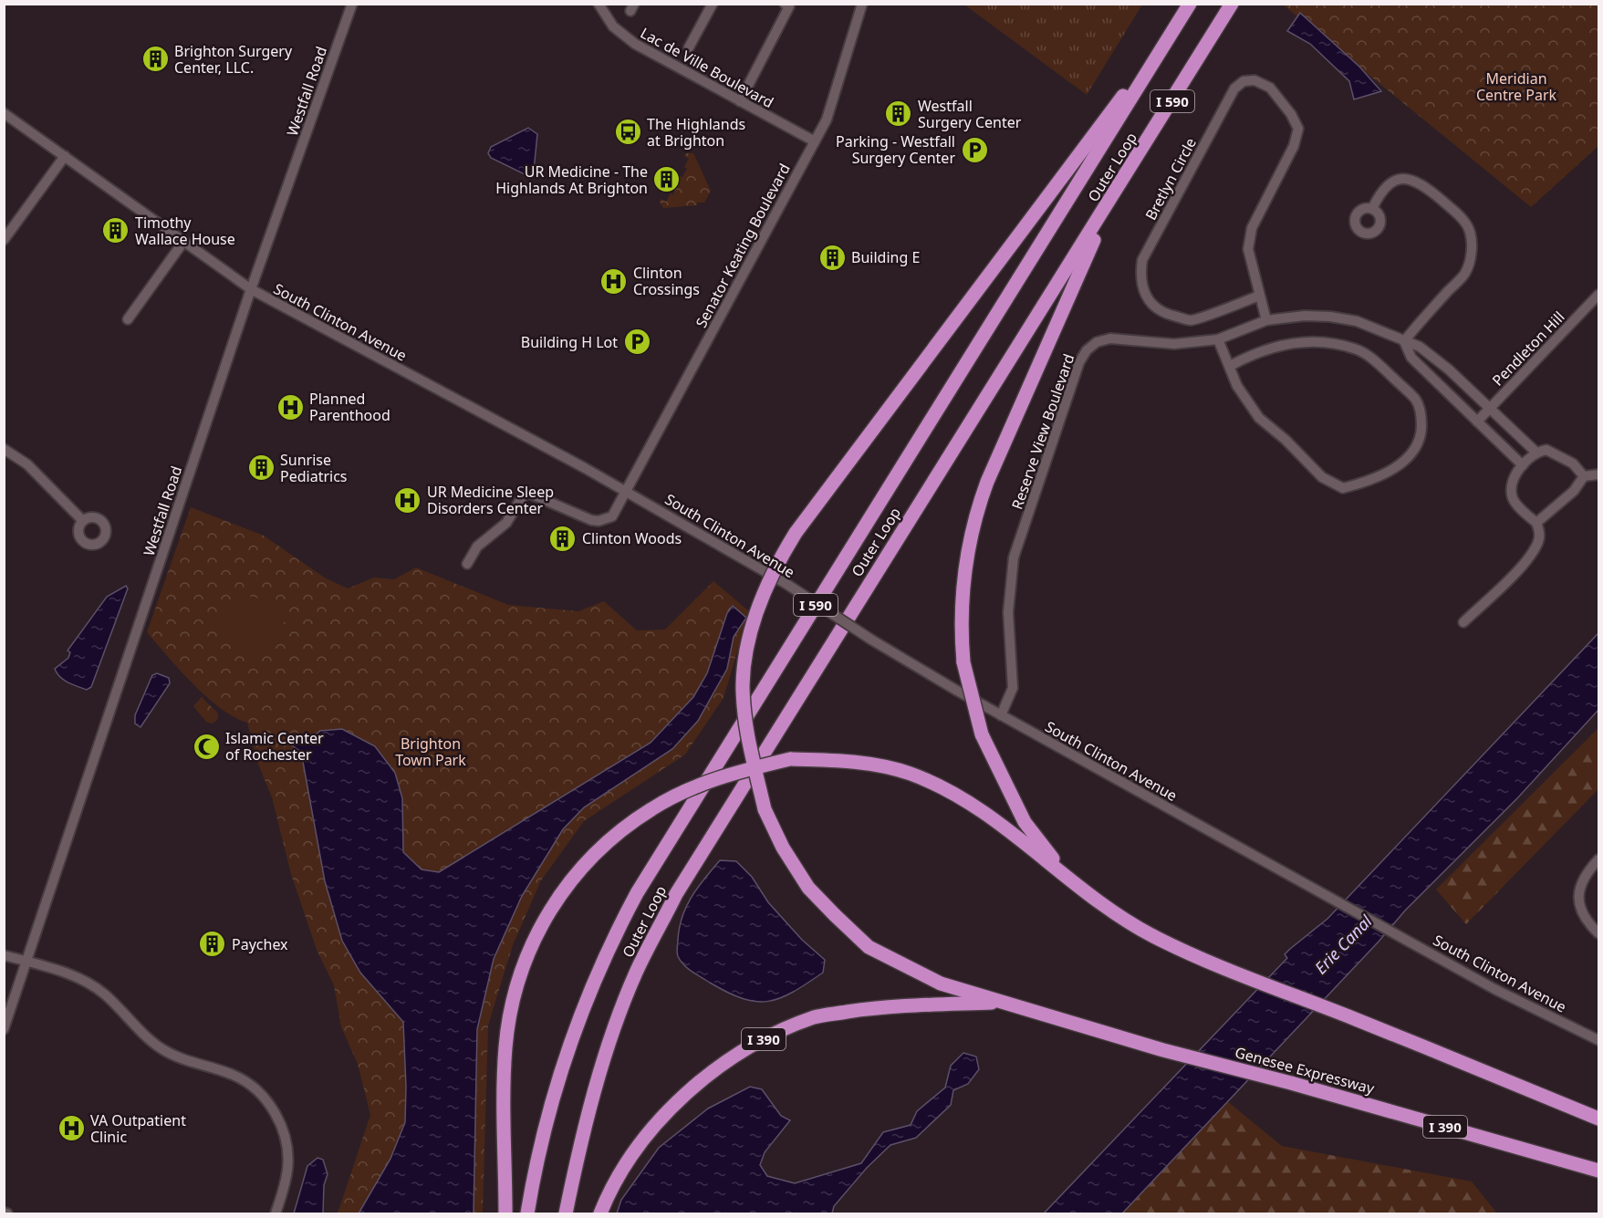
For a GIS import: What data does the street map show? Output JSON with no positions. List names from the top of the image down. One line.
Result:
{"streets":{"highway":["I 590","Outer Loop","I 390","Genesee Expressway"],"street":["Lac de Ville Boulevard","Westfall Road","Bretlyn Circle","Senator Keating Boulevard","South Clinton Avenue","Pendleton Hill","Reserve View Boulevard"]},"crossings":[["Lac de Ville Boulevard","Senator Keating Boulevard"],["Westfall Road","South Clinton Avenue"],["Outer Loop","Genesee Expressway"],["Bretlyn Circle","Reserve View Boulevard"],["Senator Keating Boulevard","South Clinton Avenue"],["South Clinton Avenue","Reserve View Boulevard"],["Pendleton Hill","Reserve View Boulevard"],["I 390","Genesee Expressway"]],"water":["Erie Canal"],"parks":["Meridian Centre Park","Brighton Town Park"],"places":{"building":["Brighton Surgery Center, LLC.","Westfall Surgery Center","UR Medicine - The Highlands At Brighton","Timothy Wallace House","Building E","Sunrise Pediatrics","Clinton Woods","Paychex"],"bus stop":["The Highlands at Brighton"],"parking":["Parking - Westfall Surgery Center","Building H Lot"],"hospital":["Clinton Crossings","Planned Parenthood","UR Medicine Sleep Disorders Center","VA Outpatient Clinic"],"mosque":["Islamic Center of Rochester"]}}
